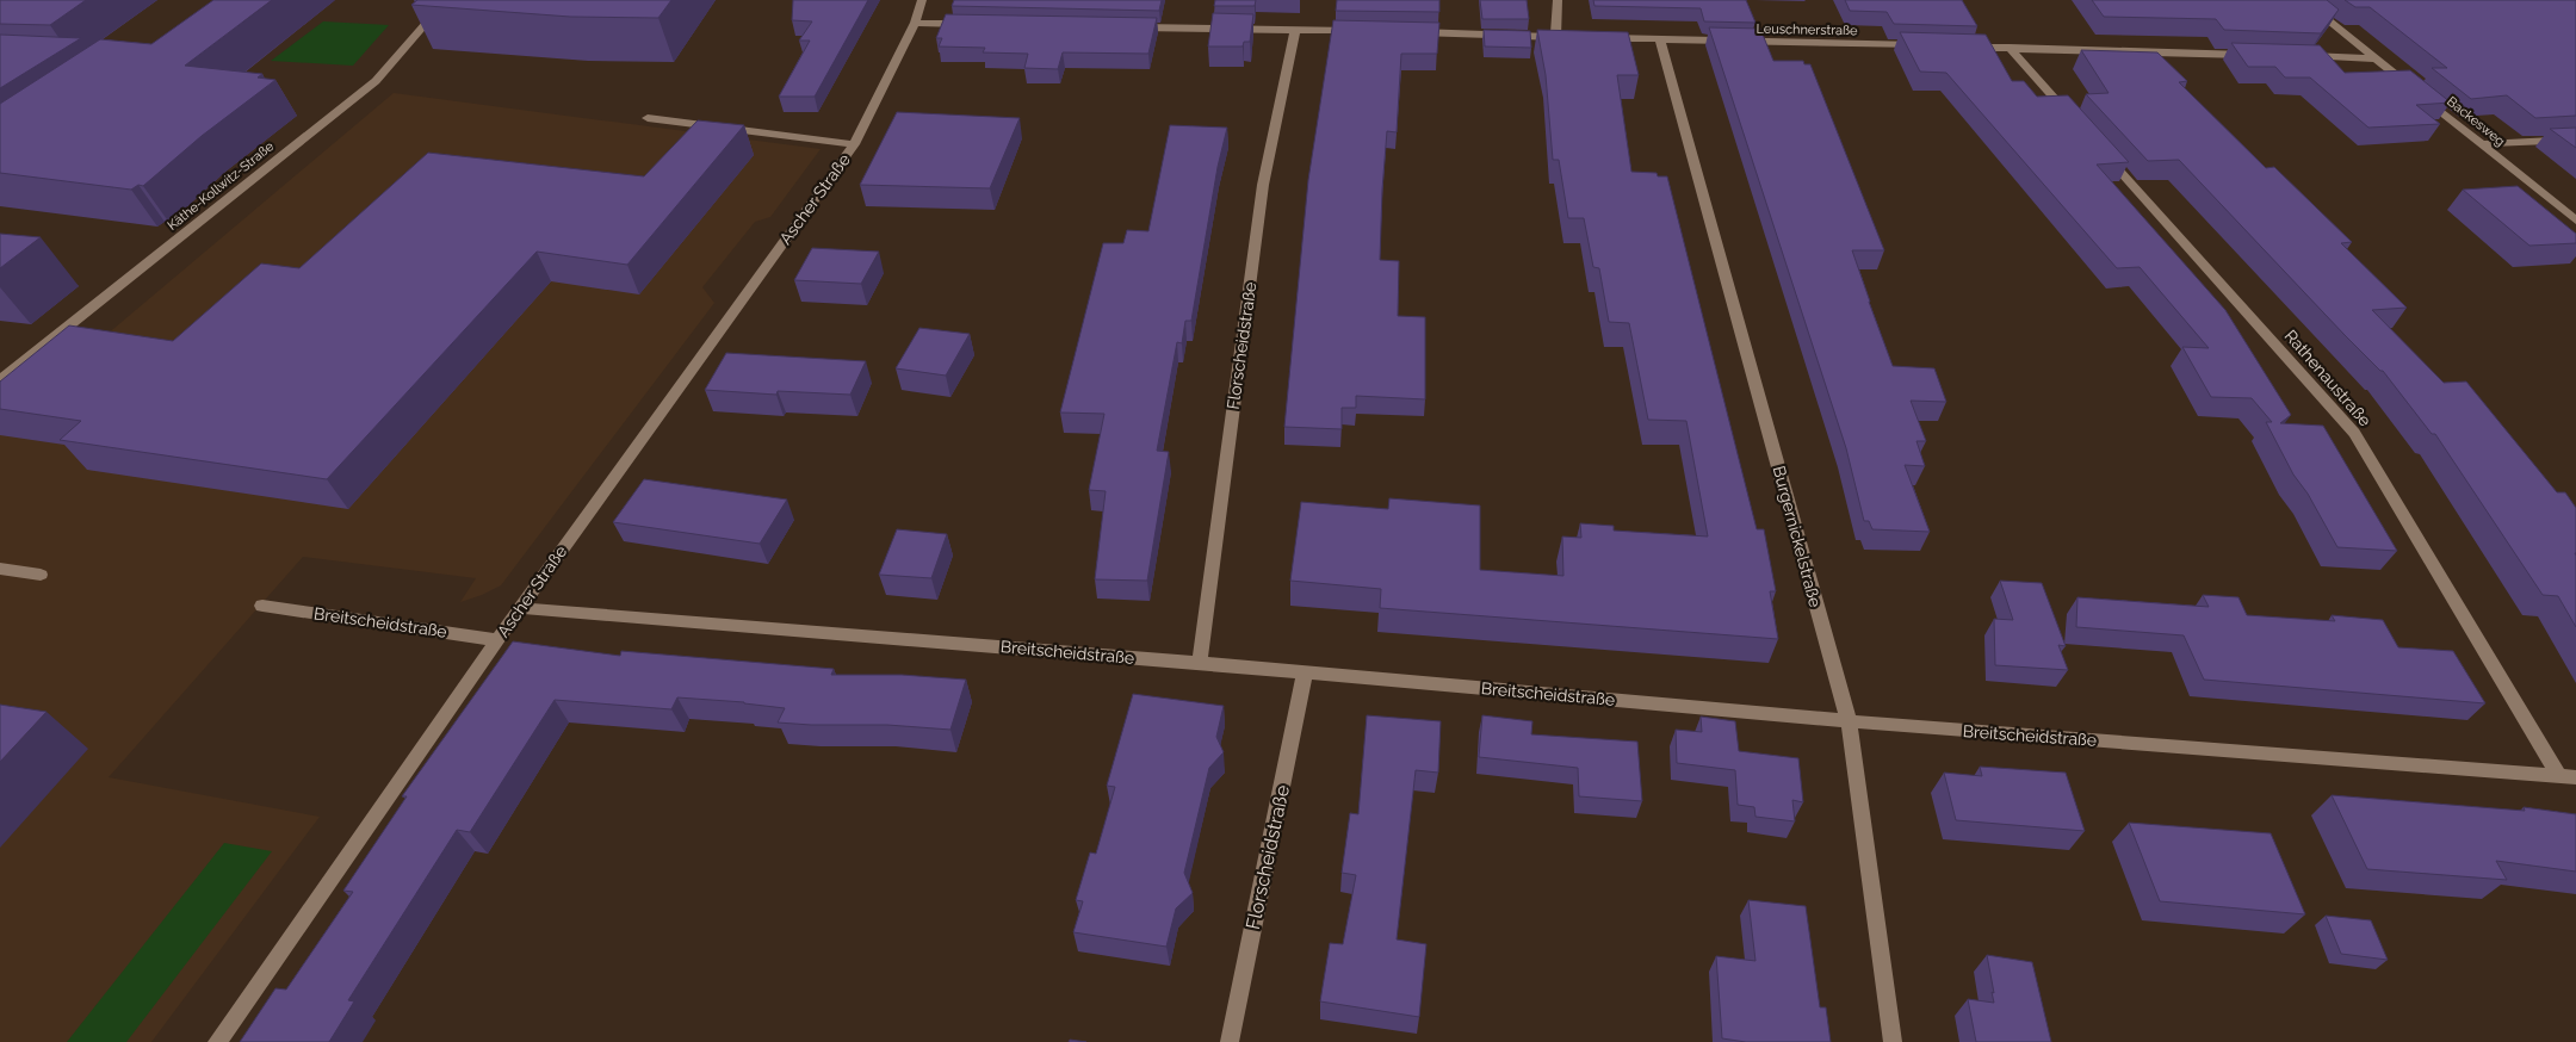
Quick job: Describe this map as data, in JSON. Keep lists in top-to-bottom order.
{
  "streets": {
    "street": [
      "Leuschnerstraße",
      "Backesweg",
      "Käthe-Kollwitz-Straße",
      "Ascher Straße",
      "Florscheidstraße",
      "Rathenaustraße",
      "Burgernickelstraße",
      "Breitscheidstraße"
    ]
  },
  "crossings": [
    ["Leuschnerstraße", "Burgernickelstraße"],
    ["Ascher Straße", "Breitscheidstraße"],
    ["Florscheidstraße", "Breitscheidstraße"],
    ["Rathenaustraße", "Breitscheidstraße"],
    ["Burgernickelstraße", "Breitscheidstraße"]
  ]
}
